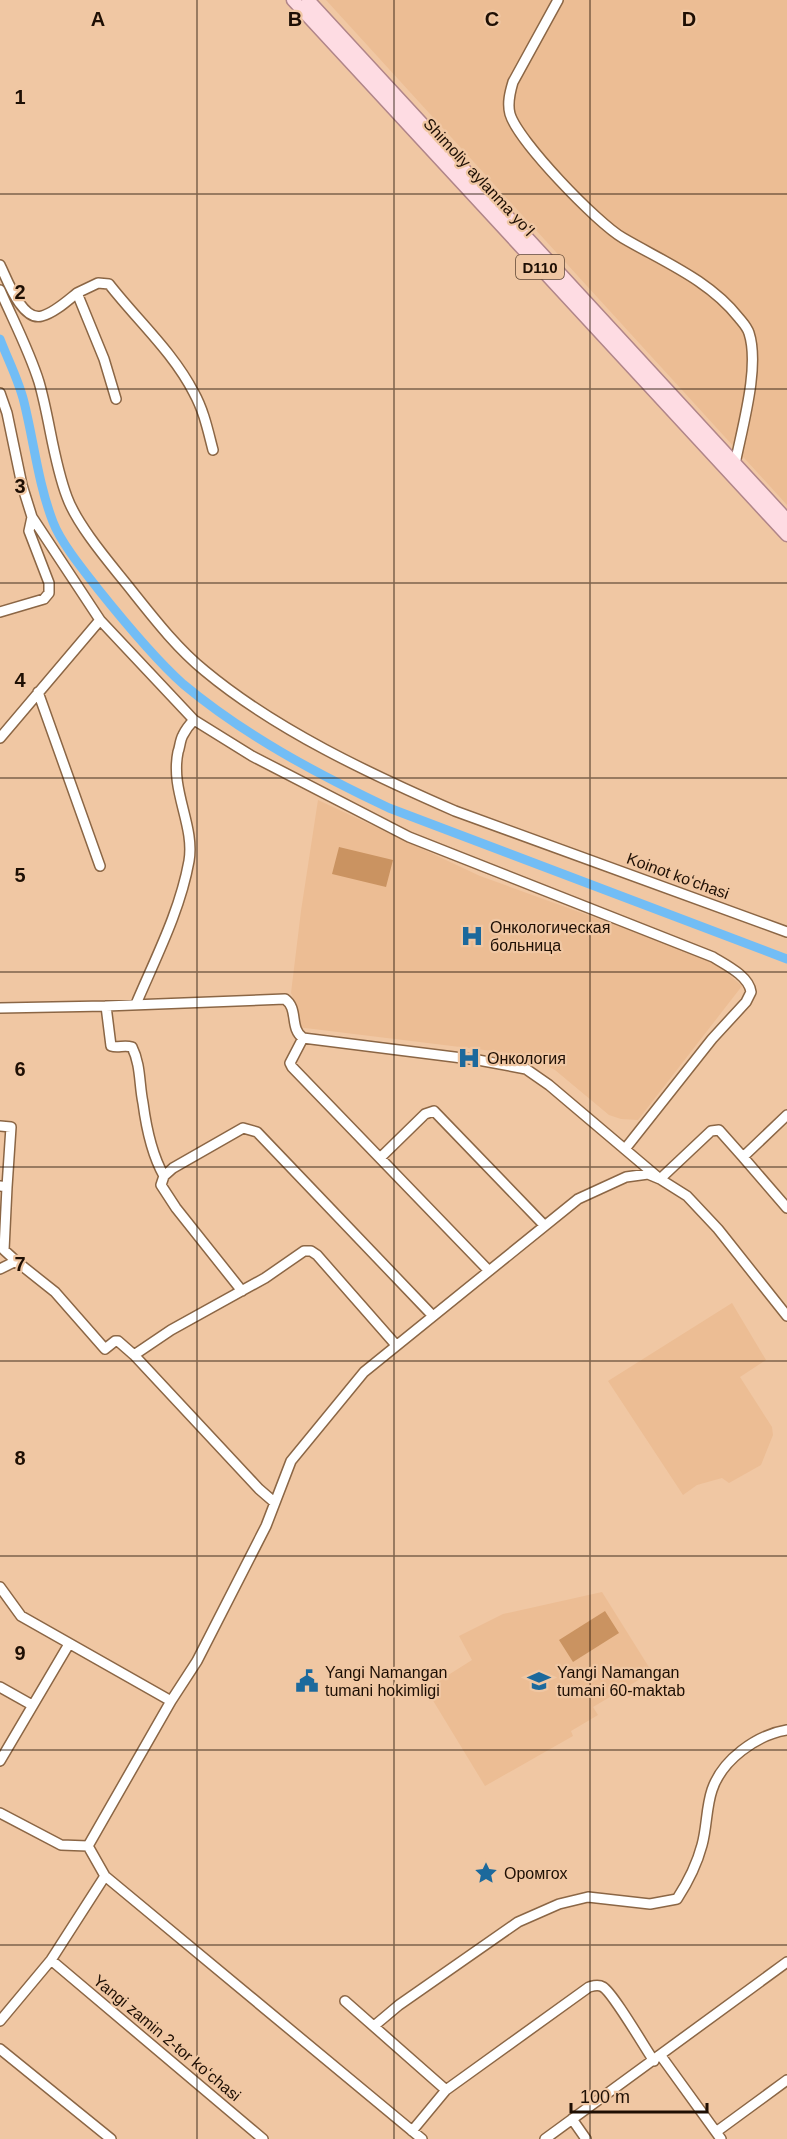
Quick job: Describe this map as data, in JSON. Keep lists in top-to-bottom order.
{
  "streets": {
    "main road": ["Shimoliy aylanma yoʻl", "D110"],
    "street": ["Koinot koʻchasi", "Yangi zamin 2-tor koʻchasi"]
  },
  "places": {
    "hospital": ["Онкологическая больница", "Онкология"],
    "public building": ["Yangi Namangan tumani hokimligi"],
    "school or university": ["Yangi Namangan tumani 60-maktab"],
    "place": ["Оромгох"]
  },
  "scale_bar": "100 m",
  "grid": {
    "columns": [
      "A",
      "B",
      "C",
      "D"
    ],
    "rows": [
      "1",
      "2",
      "3",
      "4",
      "5",
      "6",
      "7",
      "8",
      "9"
    ]
  }
}
